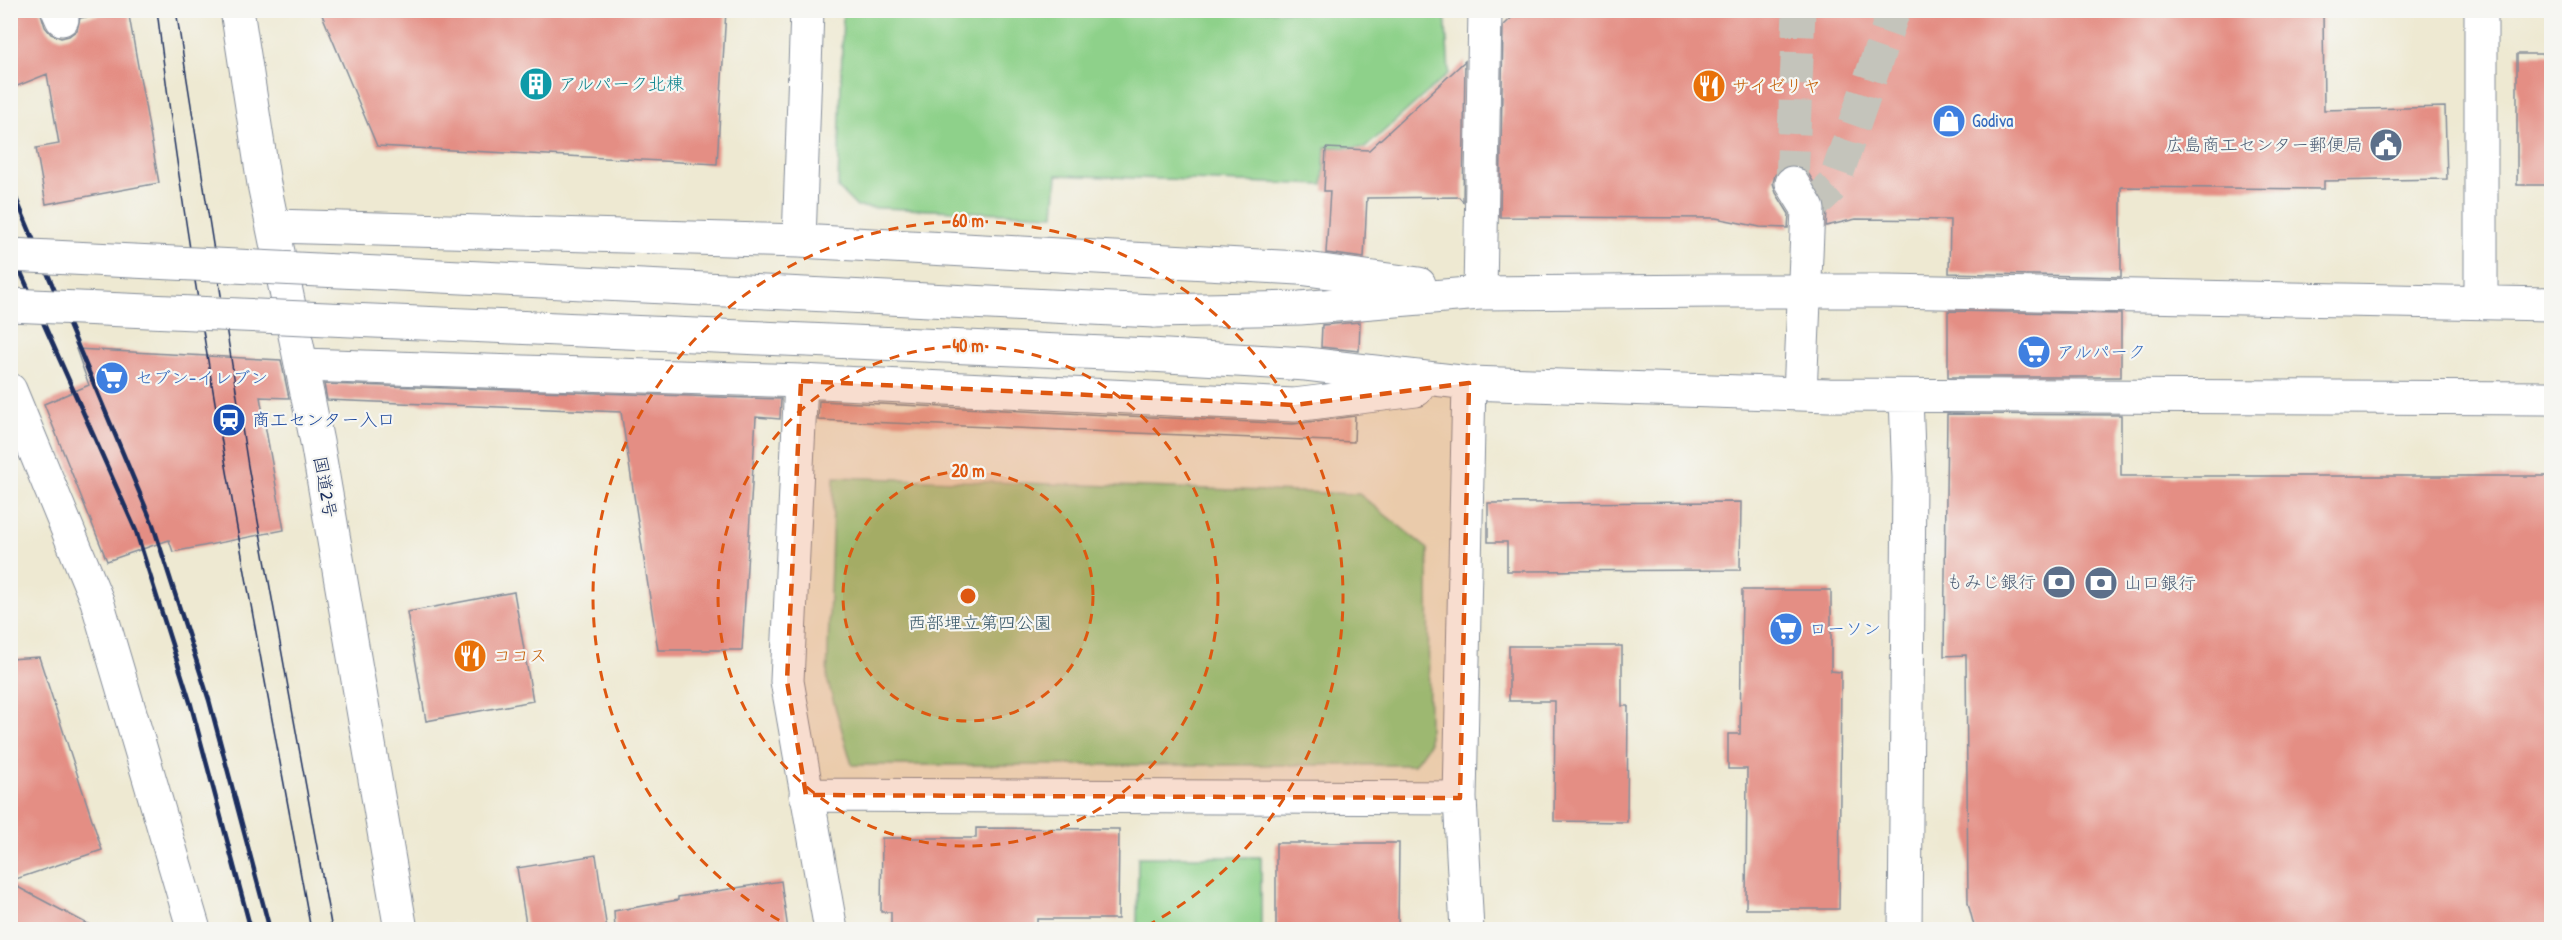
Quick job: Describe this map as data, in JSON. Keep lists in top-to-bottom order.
{
  "streets": {
    "main road": ["国道2号"]
  },
  "parks": ["西部埋立第四公園"],
  "places": {
    "building": ["アルパーク北棟"],
    "restaurant": ["サイゼリヤ", "ココス"],
    "shop": ["Godiva"],
    "public building": ["広島商工センター郵便局"],
    "supermarket": ["アルパーク", "セブン-イレブン", "ローソン"],
    "station": ["商工センター入口"],
    "bank": ["もみじ銀行", "山口銀行"]
  },
  "rings": ["60 m", "40 m", "20 m"]
}
